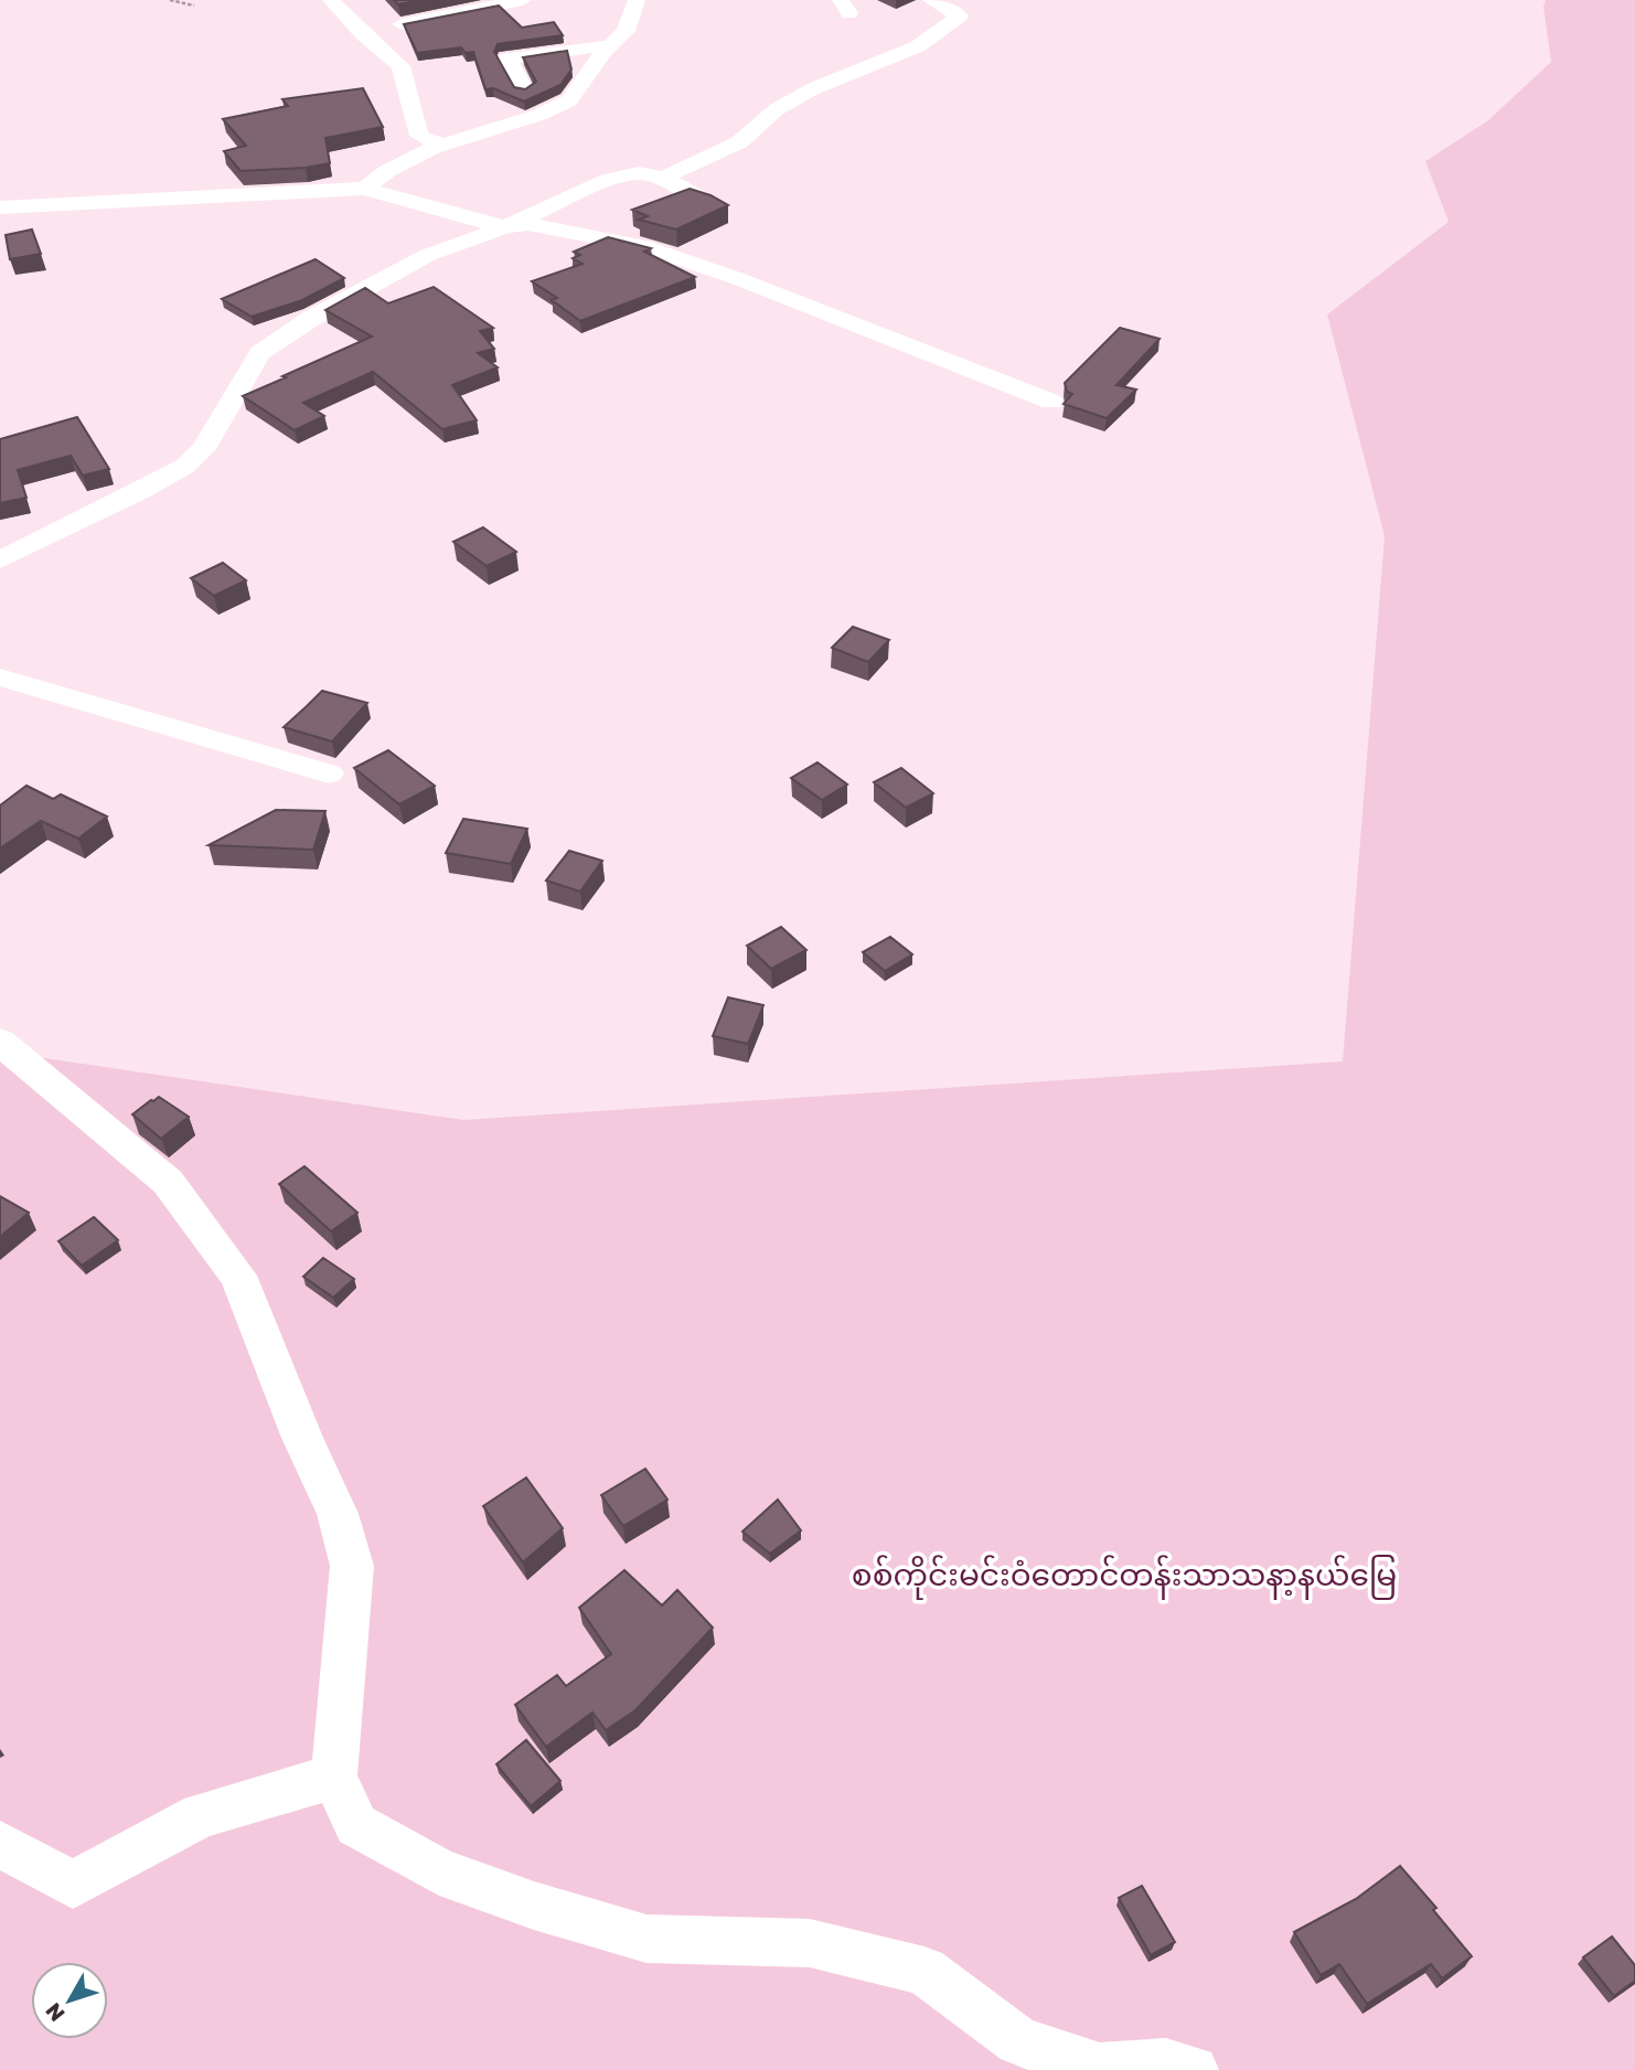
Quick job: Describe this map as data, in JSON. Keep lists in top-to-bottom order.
{
  "parks": ["စစ်ကိုင်းမင်းဝံတောင်တန်းသာသနာ့နယ်မြေ"],
  "north": "bottom left"
}
